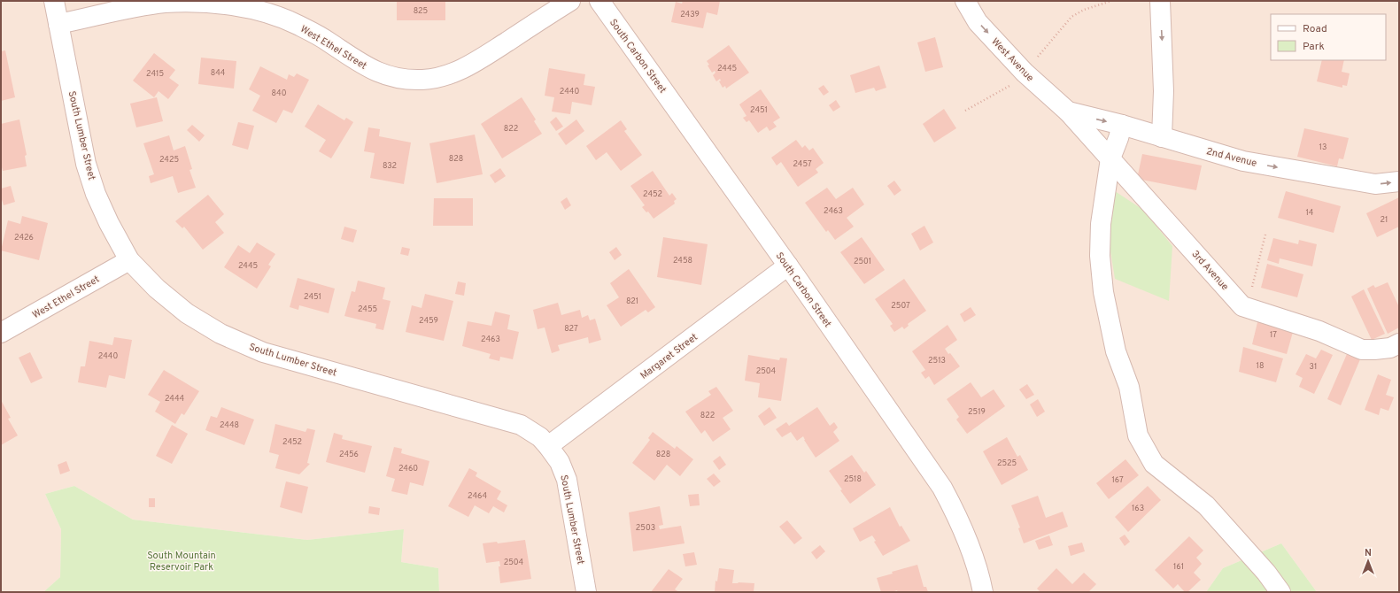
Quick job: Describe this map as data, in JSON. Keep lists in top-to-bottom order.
{
  "streets": {
    "street": [
      "West Ethel Street",
      "South Carbon Street",
      "West Avenue",
      "South Lumber Street",
      "2nd Avenue",
      "3rd Avenue",
      "Margaret Street"
    ]
  },
  "crossings": [
    ["West Ethel Street", "South Lumber Street"],
    ["South Carbon Street", "Margaret Street"],
    ["West Avenue", "2nd Avenue"],
    ["West Avenue", "3rd Avenue"],
    ["South Lumber Street", "Margaret Street"],
    ["2nd Avenue", "3rd Avenue"]
  ],
  "one_way": ["West Avenue"],
  "parks": ["South Mountain Reservoir Park"],
  "house_numbers": [
    "825",
    "2439",
    "2445",
    "844",
    "2415",
    "2440",
    "840",
    "2451",
    "822",
    "13",
    "828",
    "2425",
    "2457",
    "832",
    "2452",
    "2463",
    "14",
    "21",
    "2426",
    "2458",
    "2501",
    "2445",
    "2451",
    "821",
    "2507",
    "2455",
    "2459",
    "827",
    "17",
    "2463",
    "2440",
    "2513",
    "18",
    "31",
    "2504",
    "2444",
    "2519",
    "822",
    "2448",
    "2452",
    "2456",
    "828",
    "2525",
    "2460",
    "2518",
    "167",
    "2464",
    "163",
    "2503",
    "2504",
    "161"
  ],
  "legend": ["Road", "Park"],
  "north": "top"
}
